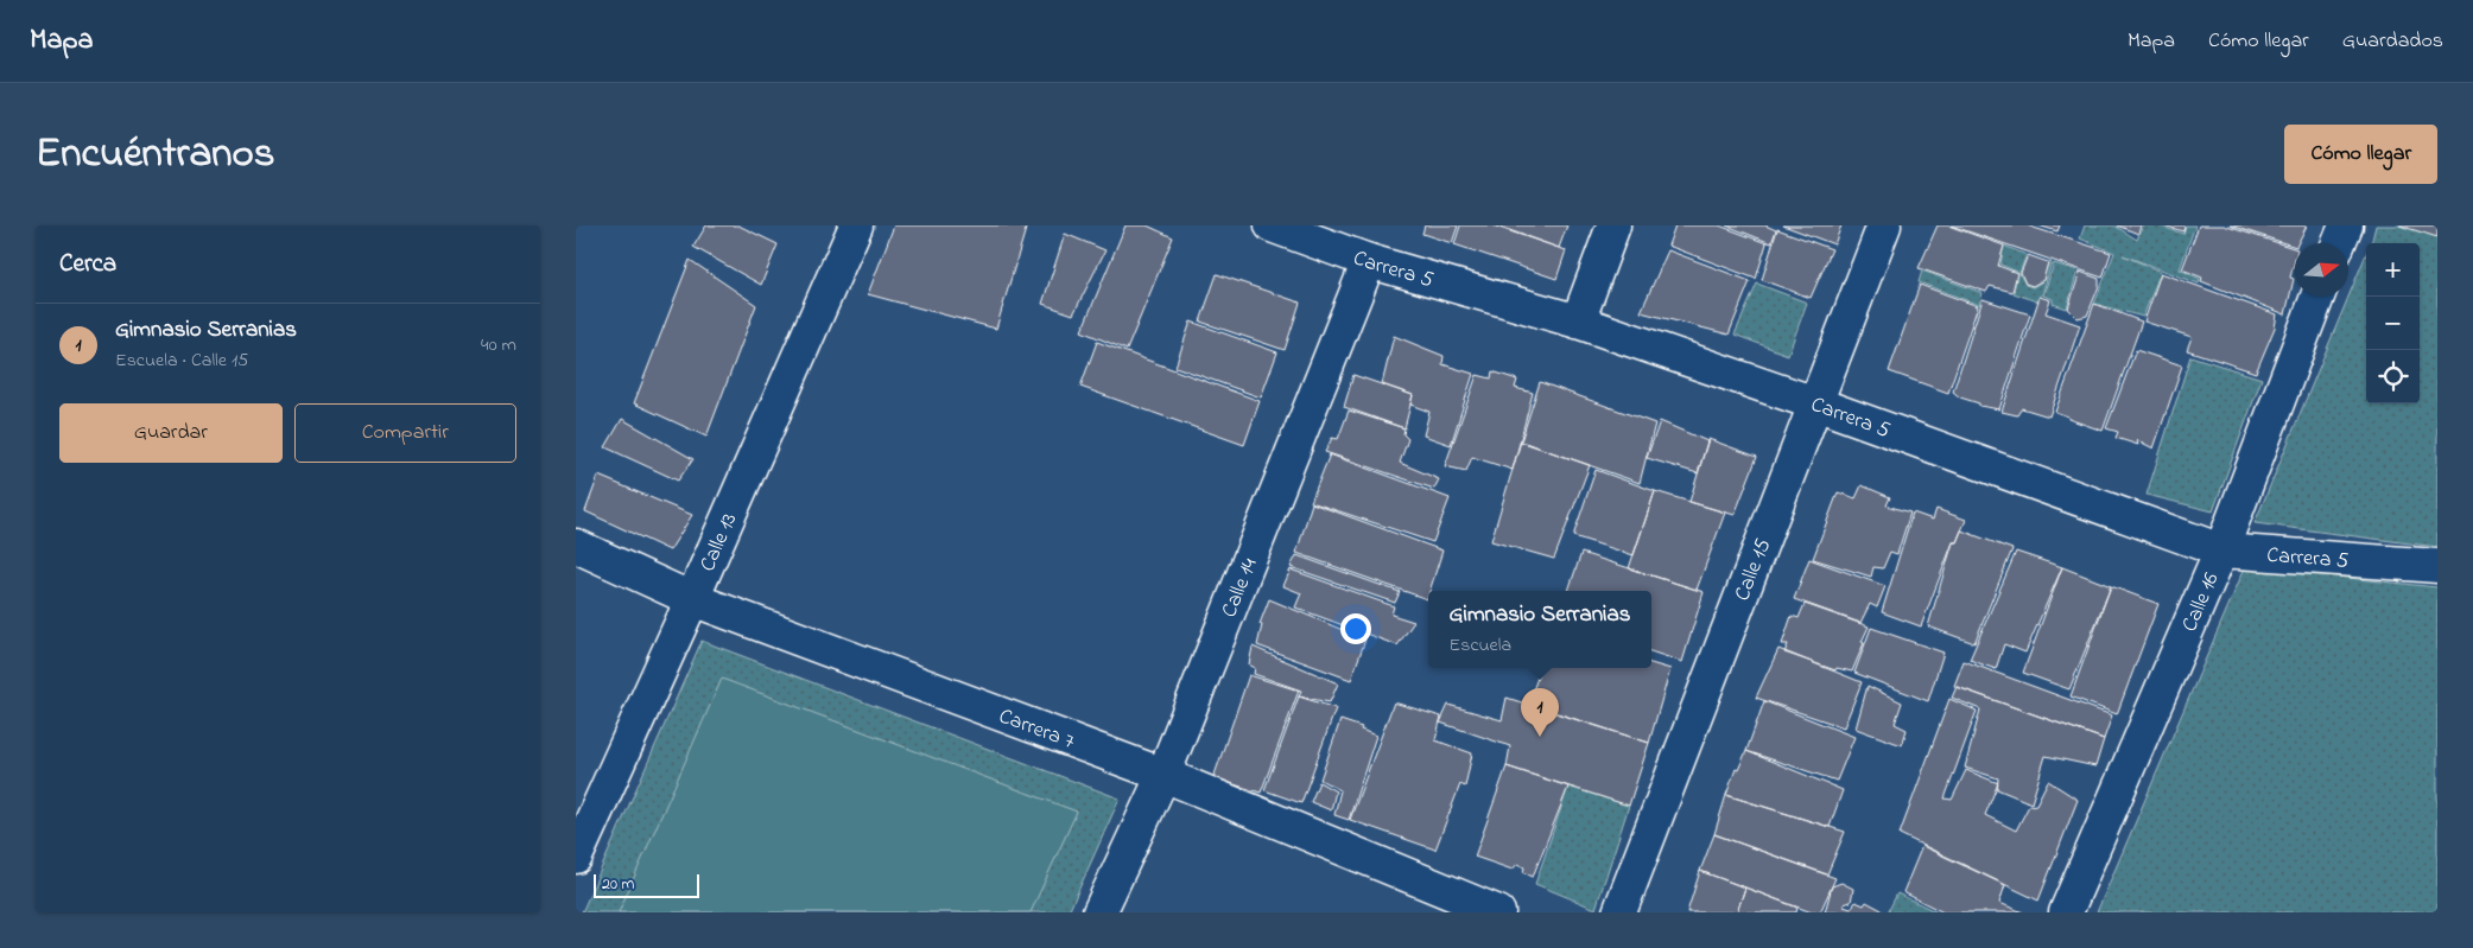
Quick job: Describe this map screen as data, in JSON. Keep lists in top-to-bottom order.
{
  "streets": {
    "street": [
      "Carrera 5",
      "Calle 13",
      "Calle 15",
      "Calle 14",
      "Calle 16",
      "Carrera 7"
    ]
  },
  "crossings": [
    ["Carrera 5", "Calle 15"],
    ["Carrera 5", "Calle 14"],
    ["Carrera 5", "Calle 16"],
    ["Calle 13", "Carrera 7"],
    ["Calle 14", "Carrera 7"]
  ],
  "scale_bar": "20 m",
  "north": "right",
  "page": {
    "header": "Mapa",
    "nav": ["Mapa", "Cómo llegar", "Guardados"],
    "title": "Encuéntranos",
    "buttons": [
      "Cómo llegar",
      ["Guardar", "Compartir"]
    ],
    "heading": "Cerca",
    "map_buttons": ["+", "−"],
    "list": [
      {
        "mark": "1",
        "name": "Gimnasio Serranias",
        "note": "Escuela · Calle 15",
        "value": "40 m"
      }
    ],
    "popup": ["Gimnasio Serranias", "Escuela"],
    "pins": "1",
    "scale": "20 m"
  }
}
